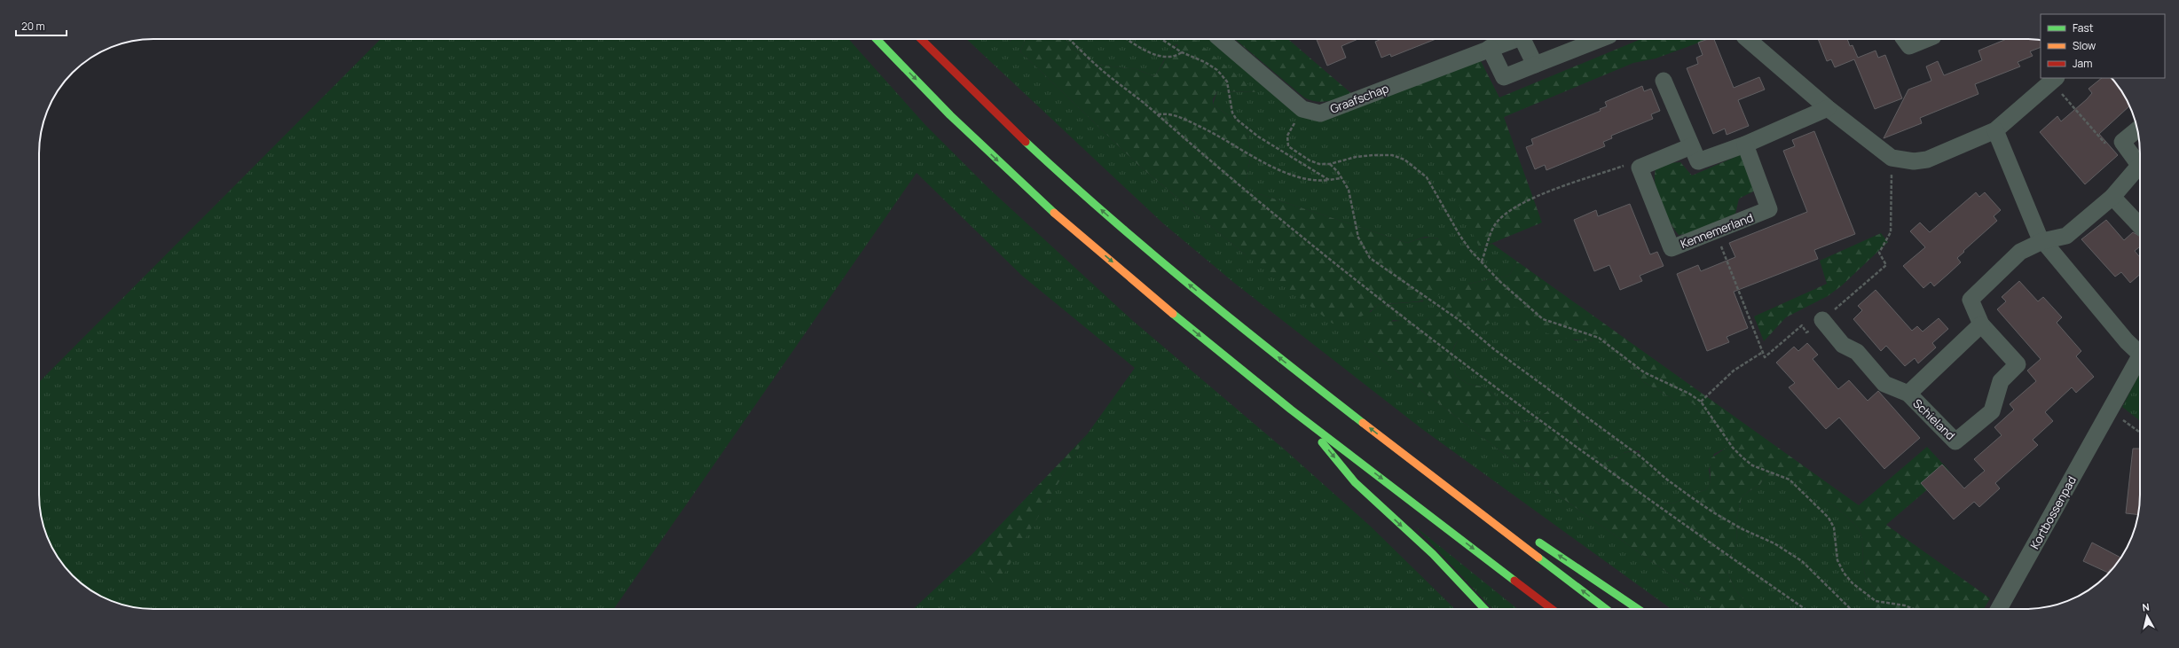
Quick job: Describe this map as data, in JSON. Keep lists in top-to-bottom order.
{
  "streets": {
    "street": [
      "Graafschap",
      "Kennemerland",
      "Schieland",
      "Kortbossenpad"
    ]
  },
  "legend": ["Fast", "Slow", "Jam"],
  "scale_bar": "20 m",
  "north": "top"
}
